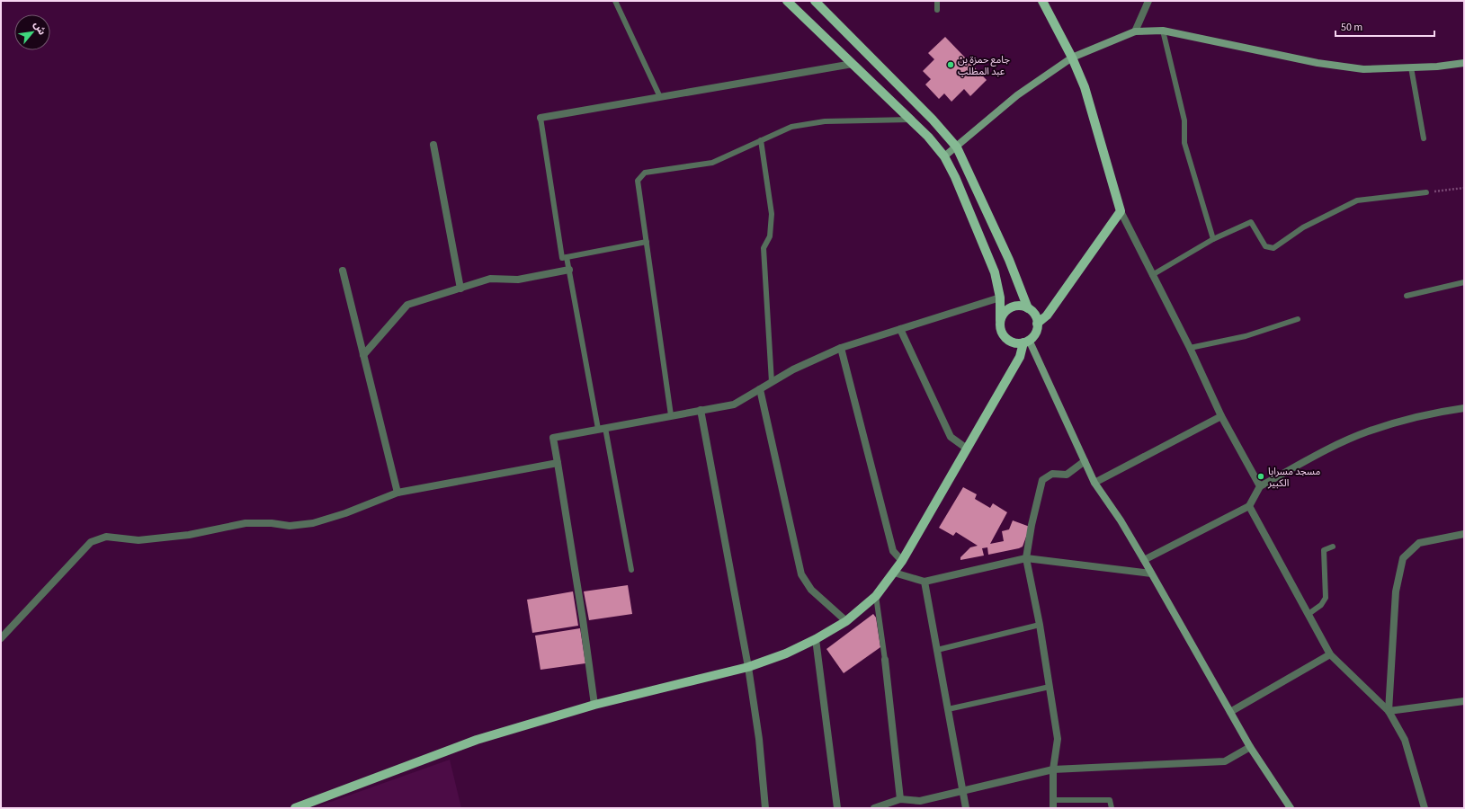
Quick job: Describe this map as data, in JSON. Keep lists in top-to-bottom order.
{
  "places": ["جامع حمزة بن عبد المطلب", "مسجد مسرابا الكبير"],
  "scale_bar": "50 m",
  "north": "top right"
}
